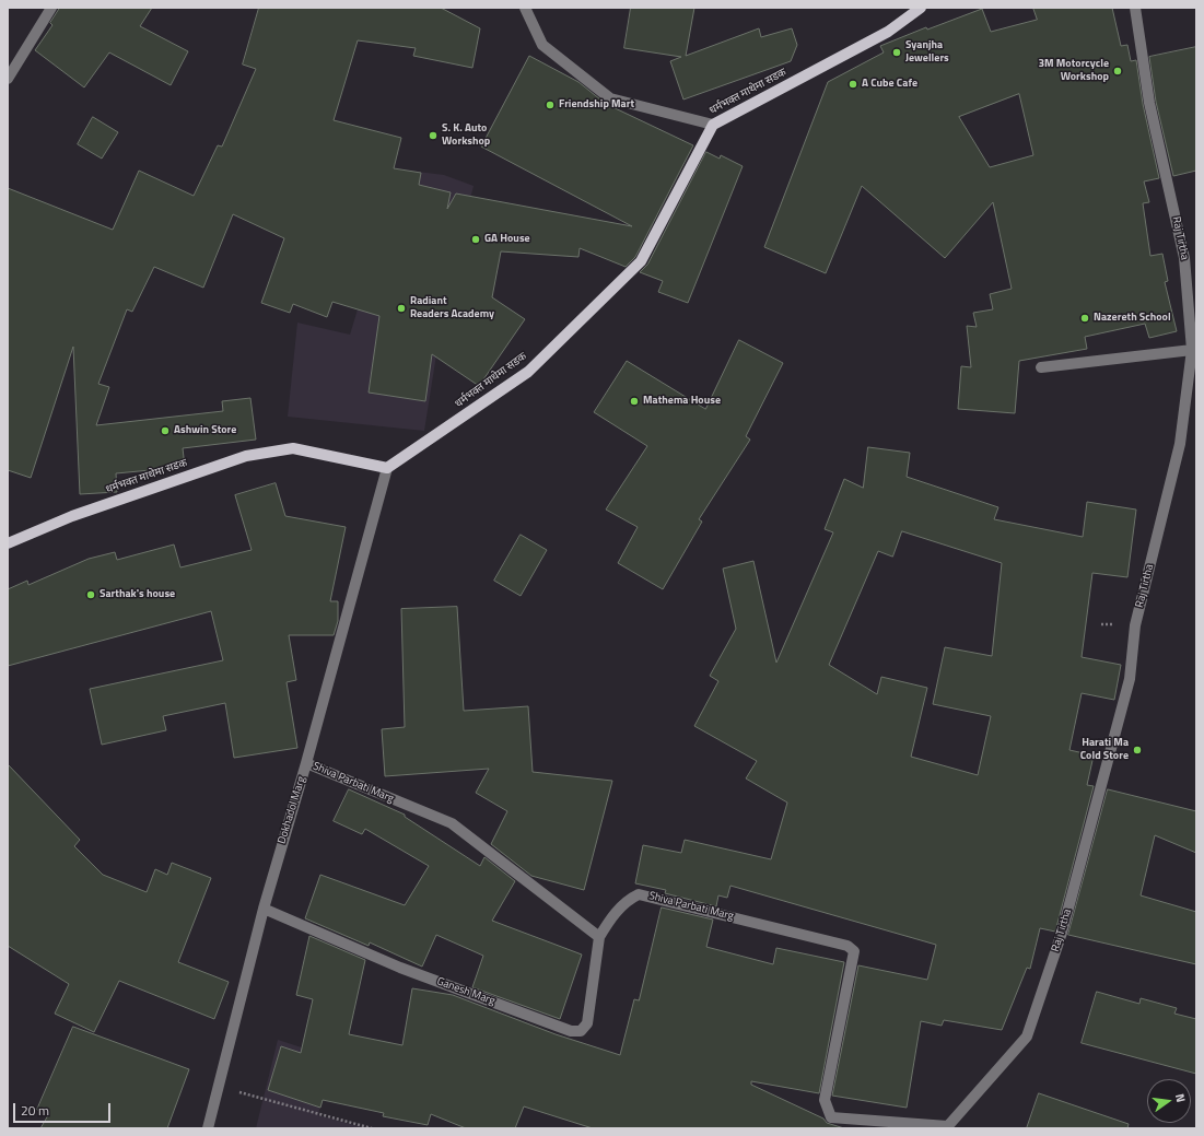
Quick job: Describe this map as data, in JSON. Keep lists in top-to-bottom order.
{
  "streets": {
    "main road": ["धर्मभक्त माथेमा सडक"],
    "street": [
      "Raj Tirtha",
      "Shiva Parbati Marg",
      "Dokhadol Marg",
      "Ganesh Marg"
    ]
  },
  "crossings": [
    ["धर्मभक्त माथेमा सडक", "Dokhadol Marg"],
    ["Raj Tirtha", "Shiva Parbati Marg"],
    ["Shiva Parbati Marg", "Dokhadol Marg"],
    ["Shiva Parbati Marg", "Ganesh Marg"],
    ["Dokhadol Marg", "Ganesh Marg"]
  ],
  "places": [
    "Syanjha Jewellers",
    "3M Motorcycle Workshop",
    "A Cube Cafe",
    "Friendship Mart",
    "S. K. Auto Workshop",
    "GA House",
    "Radiant Readers Academy",
    "Nazereth School",
    "Mathema House",
    "Ashwin Store",
    "Sarthak's house",
    "Harati Ma Cold Store"
  ],
  "scale_bar": "20 m",
  "north": "right"
}
